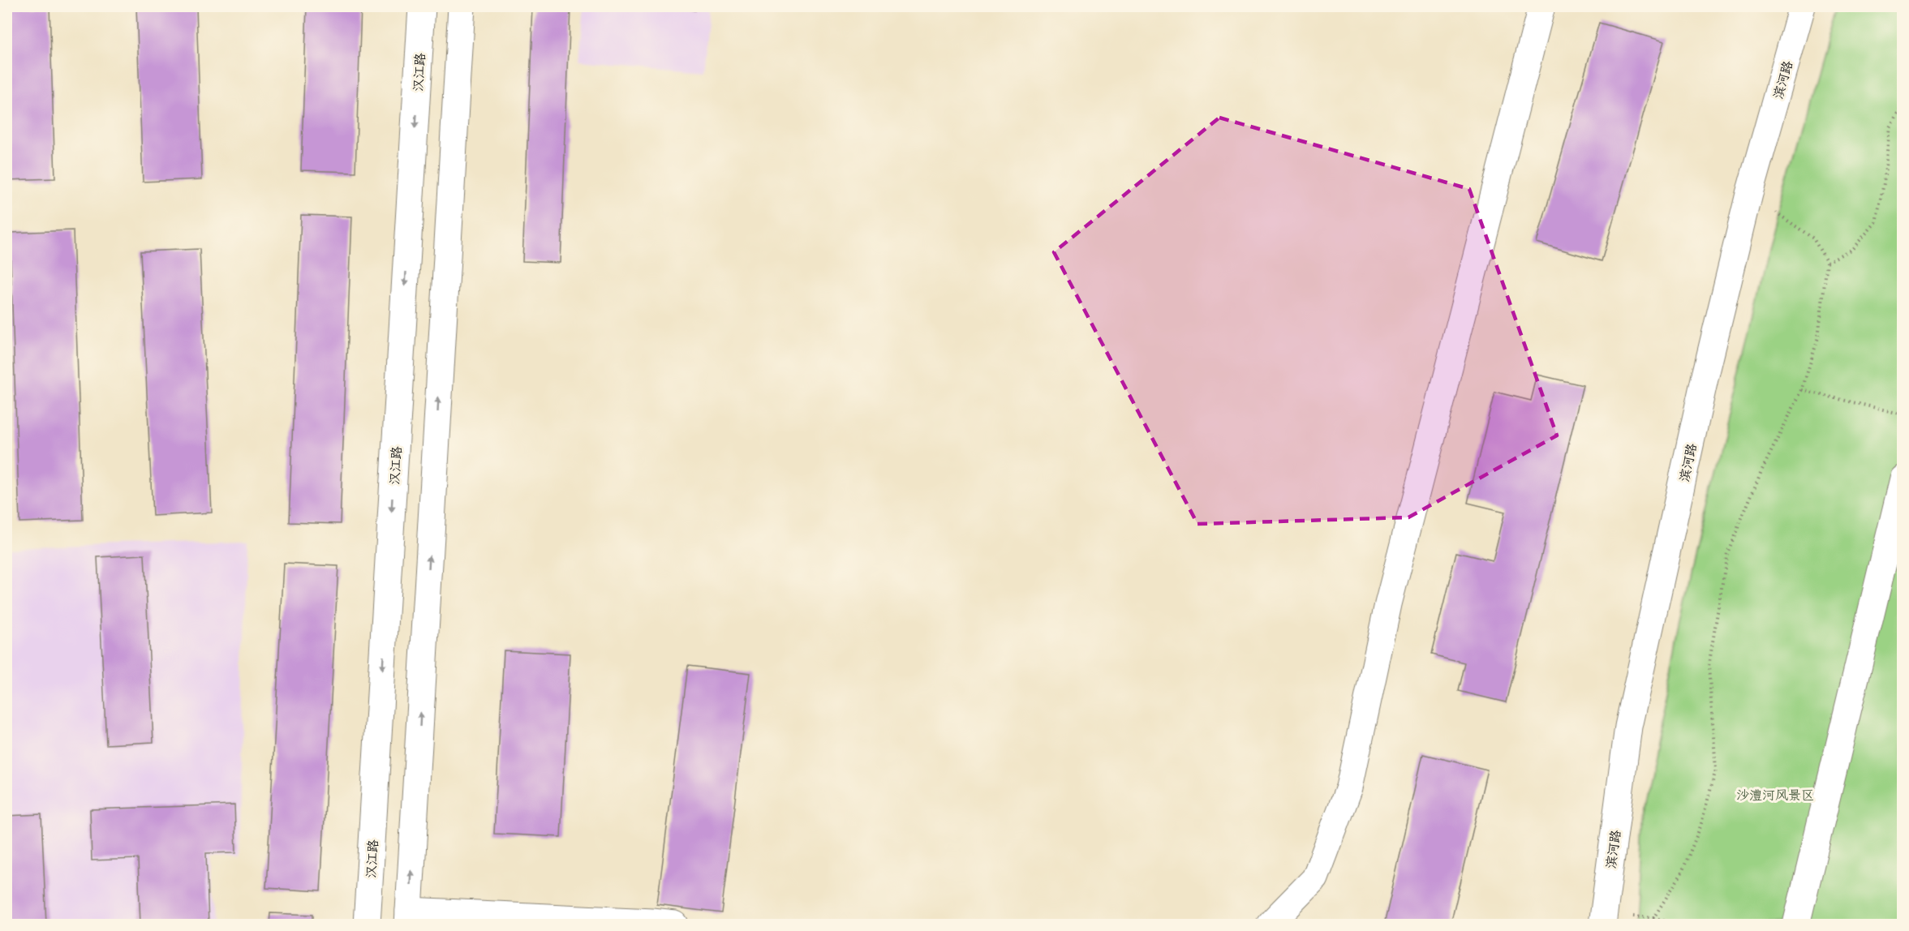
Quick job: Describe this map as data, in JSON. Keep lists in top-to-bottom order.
{
  "streets": {
    "street": ["汉江路", "滨河路"]
  },
  "parks": ["沙澧河风景区"]
}
